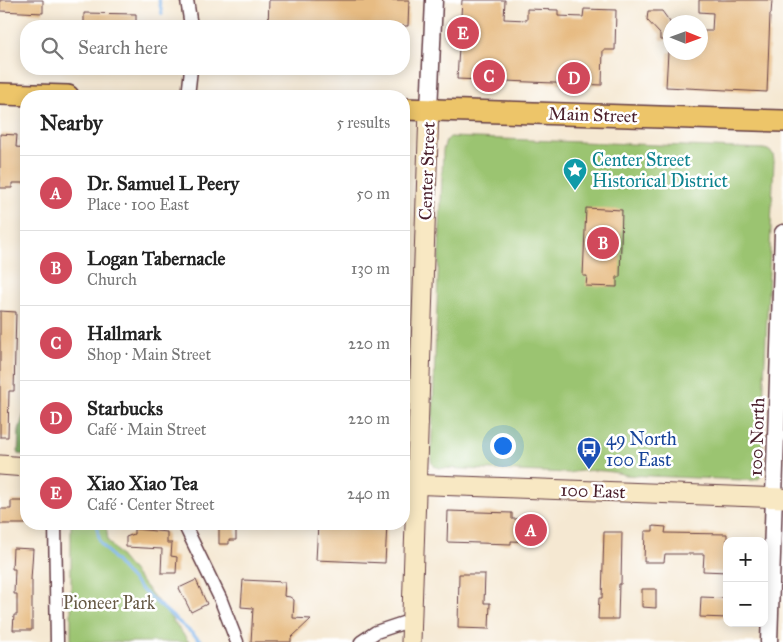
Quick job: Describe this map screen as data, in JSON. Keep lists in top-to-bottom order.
{
  "streets": {
    "highway": ["Main Street"],
    "main road": ["Center Street", "100 East"],
    "street": ["100 North"]
  },
  "crossings": [
    ["Main Street", "Center Street"],
    ["Center Street", "100 East"],
    ["100 North", "100 East"]
  ],
  "parks": ["Pioneer Park"],
  "places": {
    "place": ["Center Street Historical District"],
    "bus stop": ["49 North 100 East"]
  },
  "north": "right",
  "page": {
    "pins": [
      "E",
      "C",
      "D",
      "B",
      "A"
    ],
    "search": "Search here",
    "heading": ["Nearby", "5 results"],
    "list": [
      {
        "mark": "A",
        "name": "Dr. Samuel L Peery",
        "note": "Place · 100 East",
        "value": "50 m"
      },
      {
        "mark": "B",
        "name": "Logan Tabernacle",
        "note": "Church",
        "value": "130 m"
      },
      {
        "mark": "C",
        "name": "Hallmark",
        "note": "Shop · Main Street",
        "value": "220 m"
      },
      {
        "mark": "D",
        "name": "Starbucks",
        "note": "Café · Main Street",
        "value": "220 m"
      },
      {
        "mark": "E",
        "name": "Xiao Xiao Tea",
        "note": "Café · Center Street",
        "value": "240 m"
      }
    ],
    "map_buttons": ["+", "−"]
  }
}
